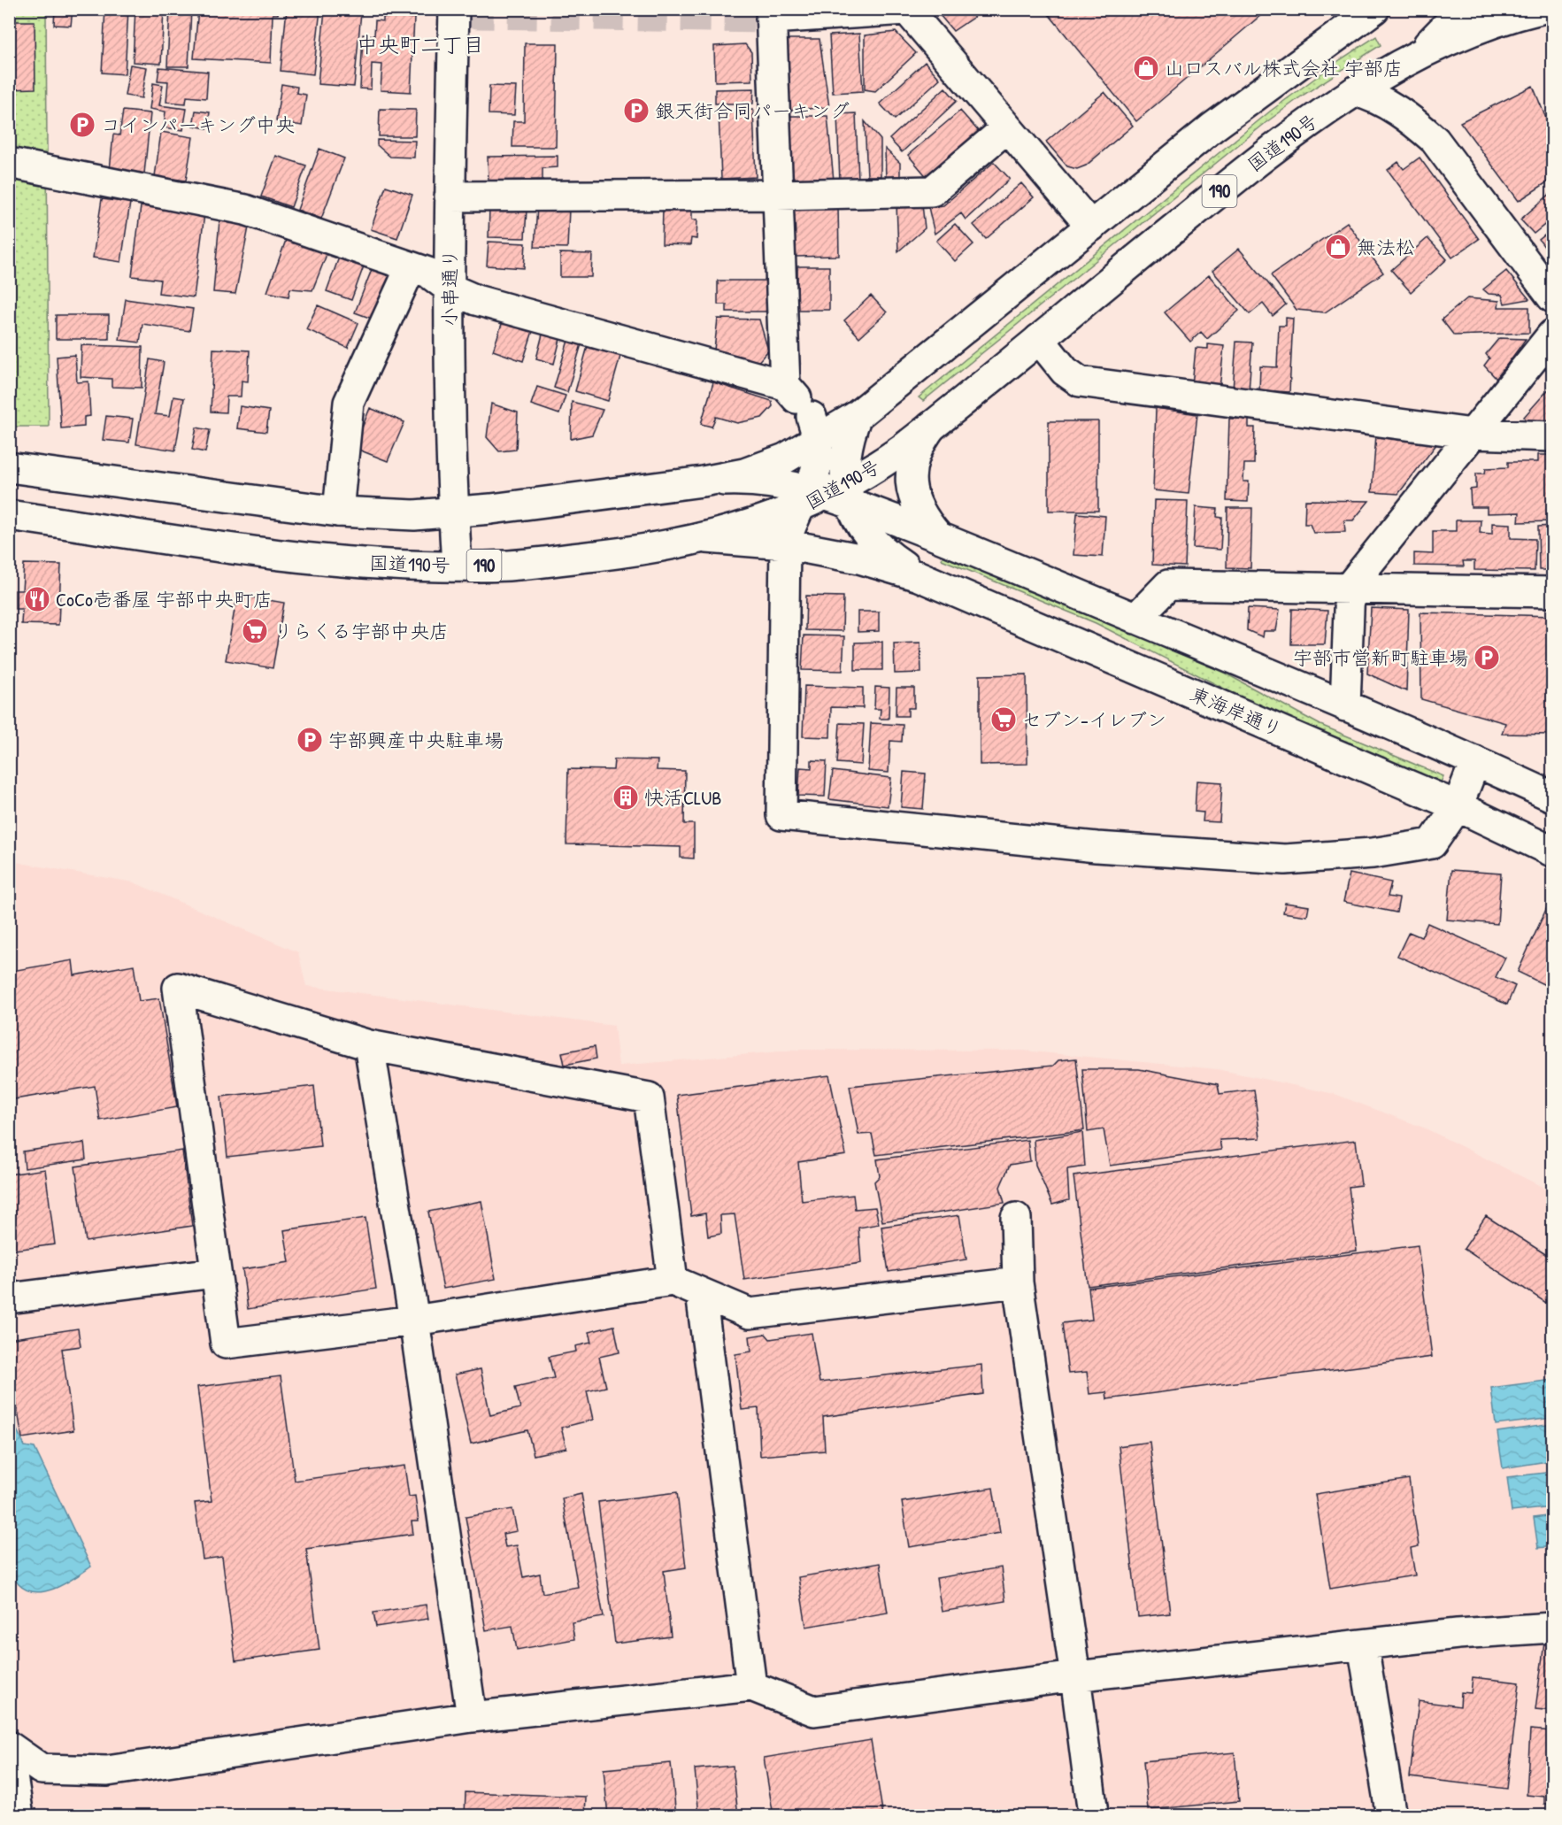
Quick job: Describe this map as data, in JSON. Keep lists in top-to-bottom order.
{
  "streets": {
    "main road": [
      "国道190号",
      "190",
      "小串通り",
      "東海岸通り"
    ]
  },
  "crossings": [
    ["国道190号", "小串通り"]
  ],
  "districts": ["中央町二丁目"],
  "places": {
    "shop": ["山口スバル株式会社 宇部店", "無法松"],
    "parking": [
      "銀天街合同パーキング",
      "コインパーキング中央",
      "宇部市営新町駐車場",
      "宇部興産中央駐車場"
    ],
    "restaurant": ["CoCo壱番屋 宇部中央町店"],
    "supermarket": ["りらくる宇部中央店", "セブン-イレブン"],
    "building": ["快活CLUB"]
  }
}
